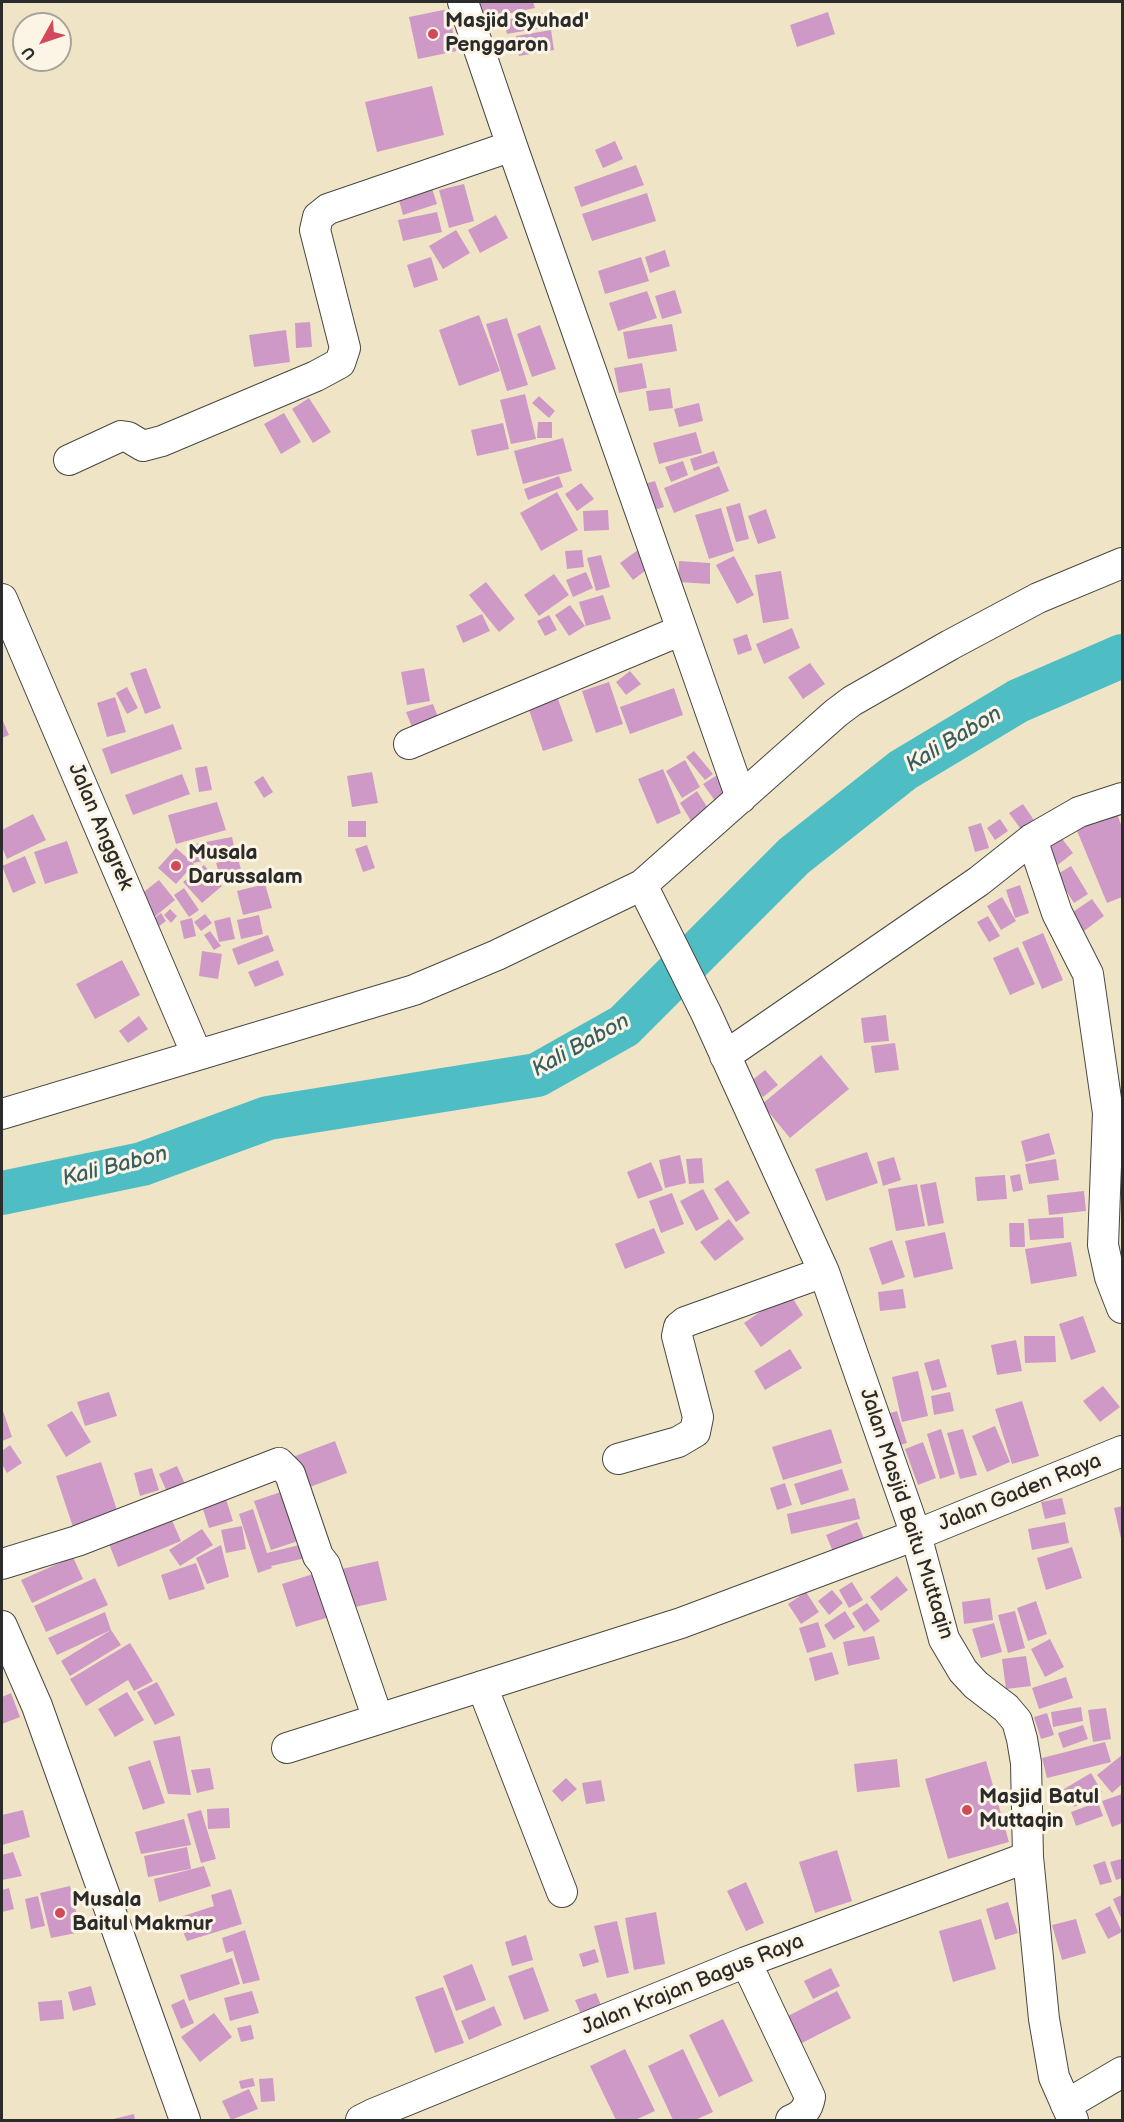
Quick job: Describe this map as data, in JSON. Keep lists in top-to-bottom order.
{
  "streets": {
    "street": [
      "Jalan Anggrek",
      "Jalan Gaden Raya",
      "Jalan Masjid Baitu Muttaqin",
      "Jalan Krajan Bagus Raya"
    ]
  },
  "crossings": [
    ["Jalan Gaden Raya", "Jalan Masjid Baitu Muttaqin"],
    ["Jalan Masjid Baitu Muttaqin", "Jalan Krajan Bagus Raya"]
  ],
  "water": ["Kali Babon"],
  "places": [
    "Masjid Syuhad' Penggaron",
    "Musala Darussalam",
    "Masjid Batul Muttaqin",
    "Musala Baitul Makmur"
  ],
  "north": "bottom left"
}
